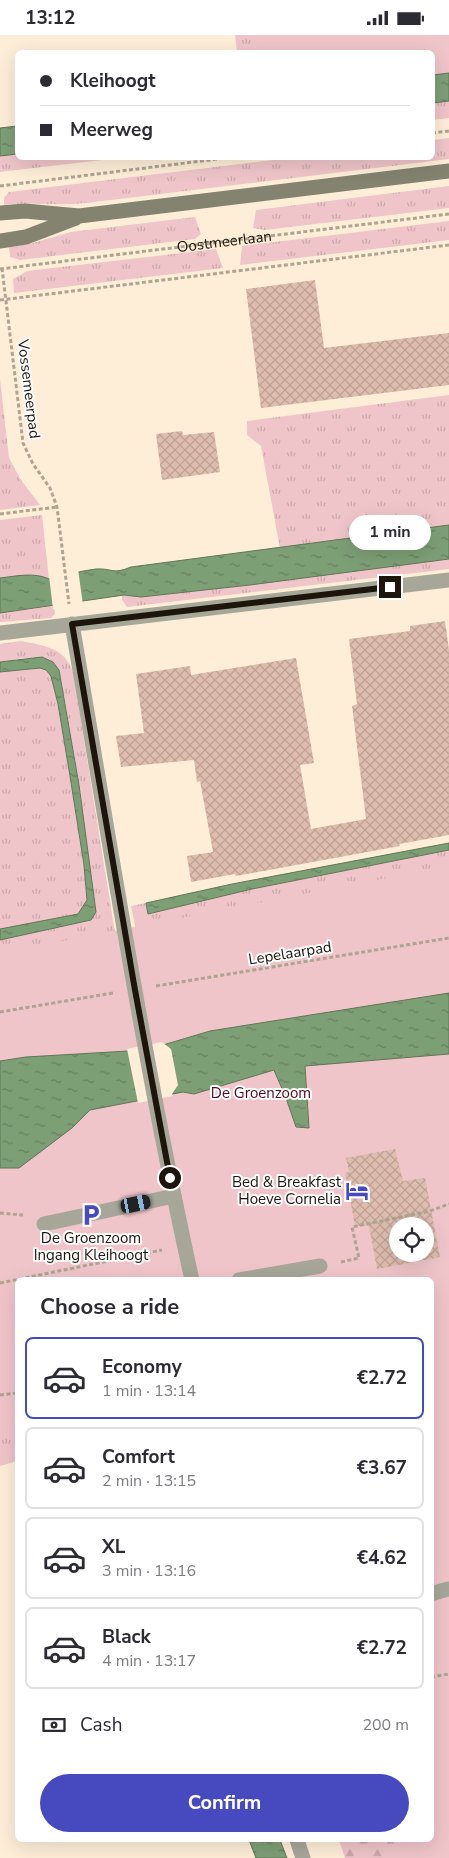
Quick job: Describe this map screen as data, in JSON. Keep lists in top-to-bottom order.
{
  "streets": {
    "path": ["Oostmeerlaan", "Vossemeerpad", "Lepelaarpad"]
  },
  "crossings": [
    ["Oostmeerlaan", "Vossemeerpad"]
  ],
  "parks": ["De Groenzoom"],
  "places": {
    "hotel": ["Bed & Breakfast Hoeve Cornelia"],
    "parking": ["De Groenzoom Ingang Kleihoogt"]
  },
  "page": {
    "status": "13:12",
    "banner": ["Kleihoogt", "Meerweg"],
    "bubble": "1 min",
    "heading": "Choose a ride",
    "list": [
      {
        "name": "Economy",
        "note": "1 min · 13:14",
        "value": "€2.72"
      },
      {
        "name": "Comfort",
        "note": "2 min · 13:15",
        "value": "€3.67"
      },
      {
        "name": "XL",
        "note": "3 min · 13:16",
        "value": "€4.62"
      },
      {
        "name": "Black",
        "note": "4 min · 13:17",
        "value": "€2.72"
      }
    ],
    "pay": ["Cash", "200 m"],
    "buttons": "Confirm"
  }
}
